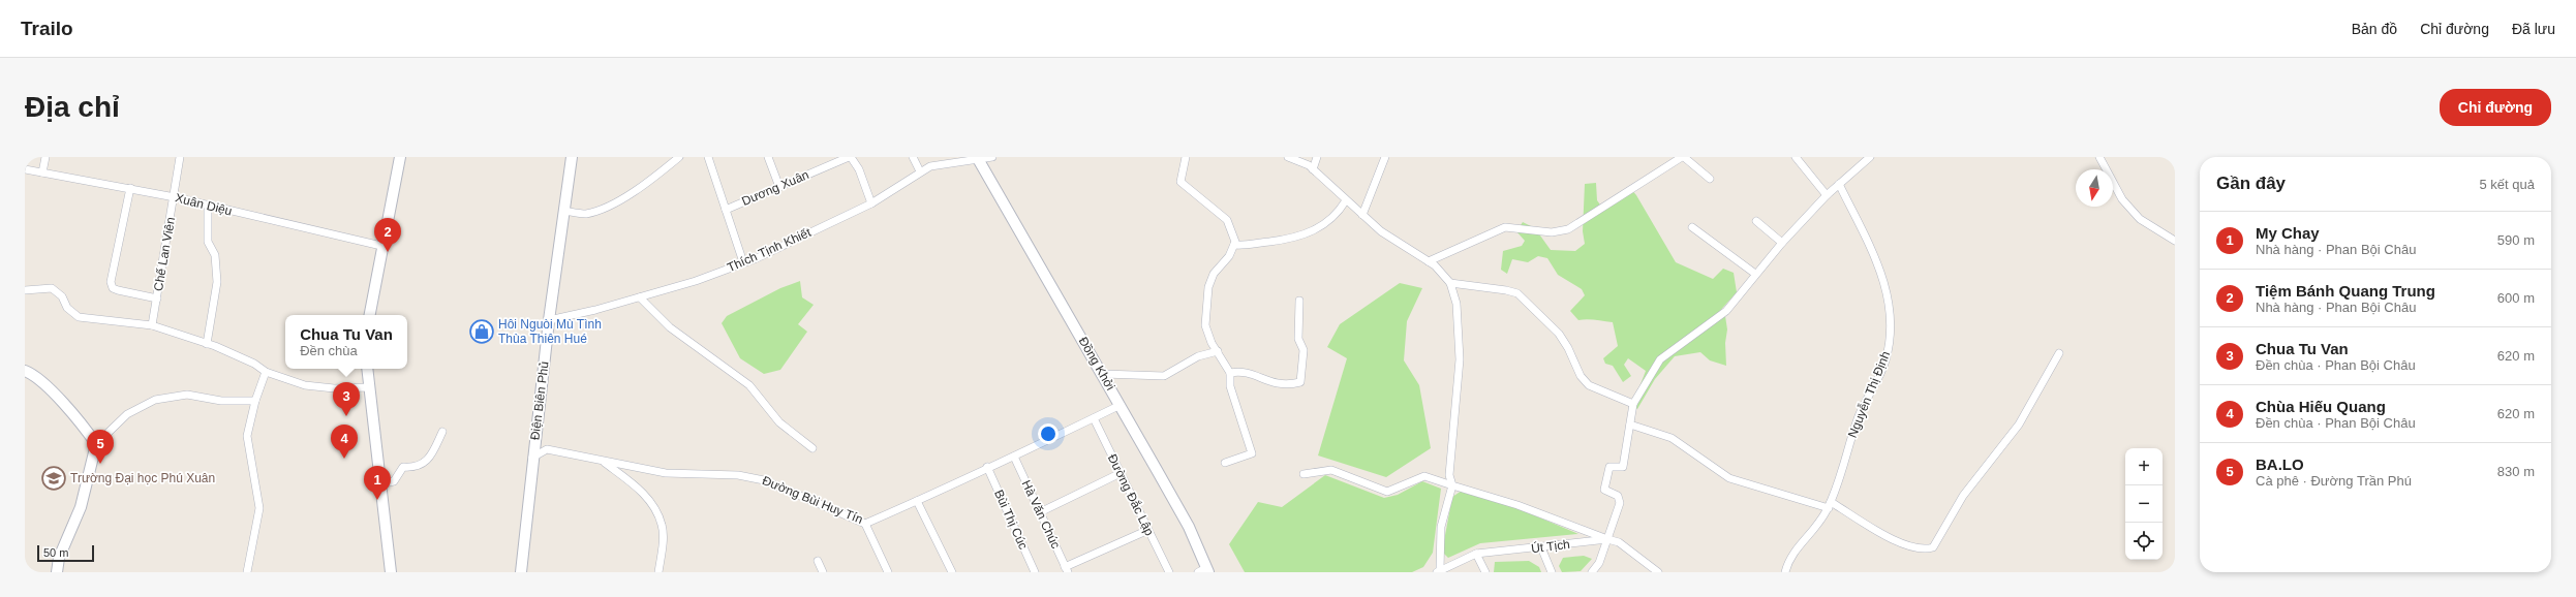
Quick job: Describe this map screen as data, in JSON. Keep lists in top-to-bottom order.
{
  "streets": {
    "street": [
      "Dương Xuân",
      "Xuân Diệu",
      "Thích Tịnh Khiết",
      "Chế Lan Viên",
      "Đồng Khởi",
      "Nguyễn Thị Định",
      "Điện Biên Phủ",
      "Đường Đắc Lập",
      "Đường Bùi Huy Tín",
      "Hà Văn Chúc",
      "Bùi Thị Cúc",
      "Út Tịch"
    ]
  },
  "crossings": [
    ["Xuân Diệu", "Chế Lan Viên"],
    ["Thích Tịnh Khiết", "Đồng Khởi"],
    ["Thích Tịnh Khiết", "Điện Biên Phủ"],
    ["Đồng Khởi", "Đường Bùi Huy Tín"],
    ["Điện Biên Phủ", "Đường Bùi Huy Tín"],
    ["Đường Đắc Lập", "Đường Bùi Huy Tín"],
    ["Đường Bùi Huy Tín", "Hà Văn Chúc"],
    ["Đường Bùi Huy Tín", "Bùi Thị Cúc"]
  ],
  "places": {
    "shop": ["Hôi Nguòi Mù Tình Thùa Thiên Hué"],
    "school or university": ["Trường Đại học Phú Xuân"]
  },
  "scale_bar": "50 m",
  "north": "bottom",
  "page": {
    "header": "Trailo",
    "nav": ["Bản đồ", "Chỉ đường", "Đã lưu"],
    "buttons": "Chỉ đường",
    "title": "Địa chỉ",
    "heading": ["Gần đây", "5 kết quả"],
    "list": [
      {
        "mark": "1",
        "name": "My Chay",
        "note": "Nhà hàng · Phan Bội Châu",
        "value": "590 m"
      },
      {
        "mark": "2",
        "name": "Tiệm Bánh Quang Trung",
        "note": "Nhà hàng · Phan Bội Châu",
        "value": "600 m"
      },
      {
        "mark": "3",
        "name": "Chua Tu Van",
        "note": "Đền chùa · Phan Bội Châu",
        "value": "620 m"
      },
      {
        "mark": "4",
        "name": "Chùa Hiếu Quang",
        "note": "Đền chùa · Phan Bội Châu",
        "value": "620 m"
      },
      {
        "mark": "5",
        "name": "BA.LO",
        "note": "Cà phê · Đường Trần Phú",
        "value": "830 m"
      }
    ],
    "pins": [
      "2",
      "3",
      "4",
      "5",
      "1"
    ],
    "popup": ["Chua Tu Van", "Đền chùa"],
    "map_buttons": ["+", "−"],
    "scale": "50 m"
  }
}
